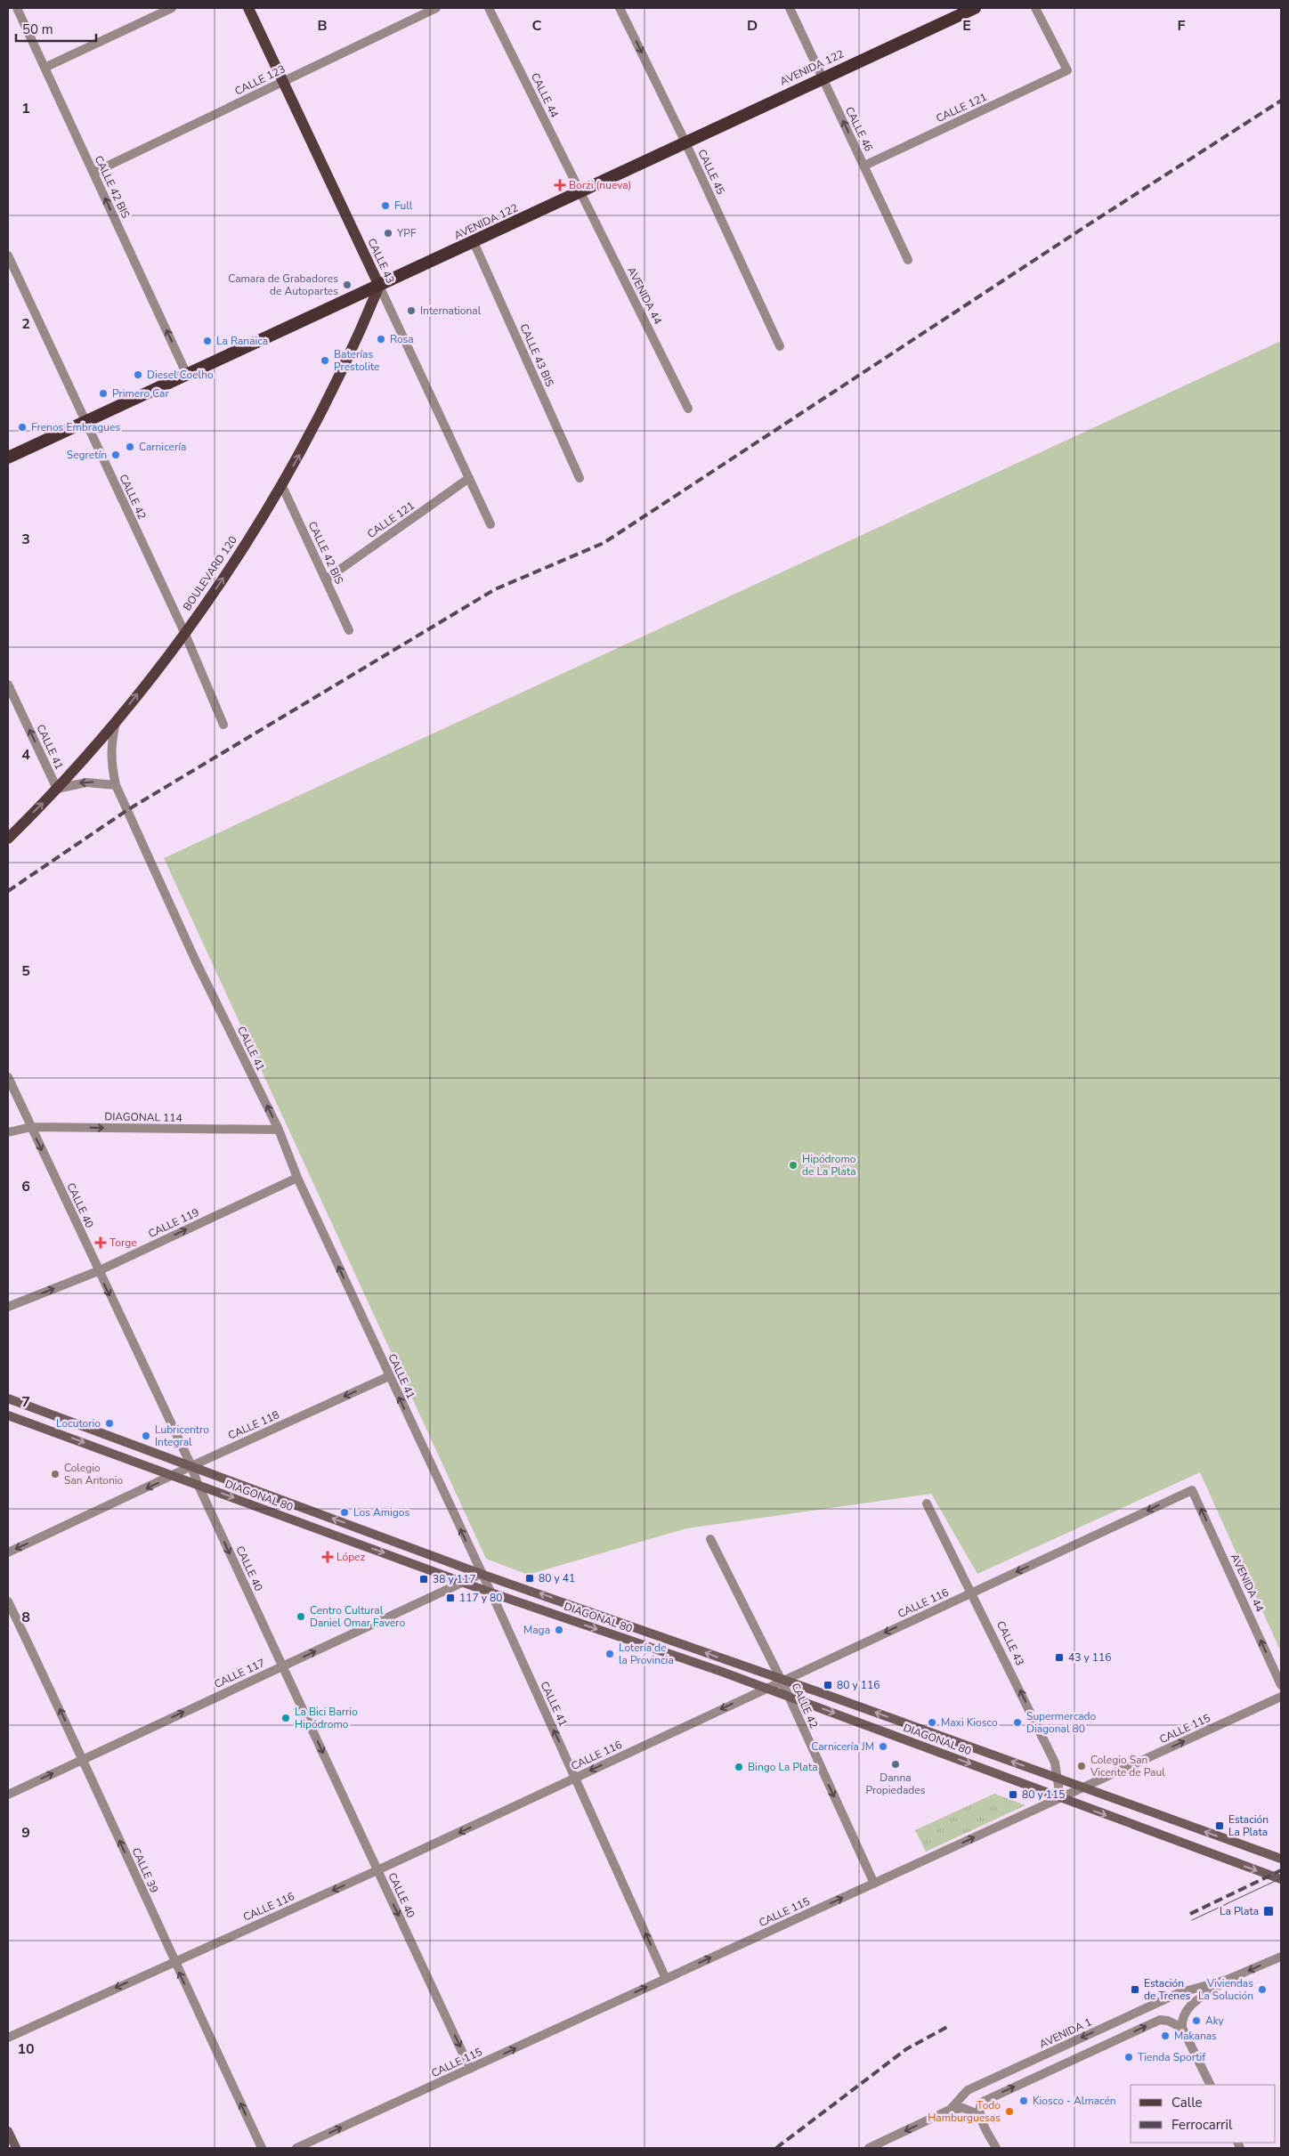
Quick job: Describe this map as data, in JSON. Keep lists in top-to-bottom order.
{
  "streets": {
    "highway": ["AVENIDA 122"],
    "main road": ["CALLE 43", "BOULEVARD 120", "DIAGONAL 80"],
    "street": [
      "CALLE 123",
      "CALLE 44",
      "CALLE 121",
      "CALLE 46",
      "CALLE 45",
      "CALLE 42 BIS",
      "AVENIDA 44",
      "CALLE 43 BIS",
      "CALLE 42",
      "CALLE 41",
      "DIAGONAL 114",
      "CALLE 40",
      "CALLE 119",
      "CALLE 118",
      "CALLE 116",
      "CALLE 117",
      "CALLE 115",
      "CALLE 39",
      "AVENIDA 1"
    ]
  },
  "crossings": [
    ["AVENIDA 122", "CALLE 44"],
    ["AVENIDA 122", "CALLE 46"],
    ["AVENIDA 122", "CALLE 45"],
    ["AVENIDA 122", "CALLE 42 BIS"],
    ["AVENIDA 122", "CALLE 43"],
    ["AVENIDA 122", "AVENIDA 44"],
    ["AVENIDA 122", "CALLE 43 BIS"],
    ["AVENIDA 122", "CALLE 42"],
    ["AVENIDA 122", "BOULEVARD 120"],
    ["CALLE 123", "CALLE 42 BIS"],
    ["CALLE 123", "CALLE 43"],
    ["CALLE 44", "AVENIDA 44"],
    ["CALLE 121", "CALLE 46"],
    ["CALLE 121", "CALLE 42 BIS"],
    ["CALLE 121", "CALLE 43"],
    ["CALLE 42 BIS", "BOULEVARD 120"],
    ["CALLE 43", "BOULEVARD 120"],
    ["CALLE 43", "DIAGONAL 80"],
    ["CALLE 43", "CALLE 116"],
    ["CALLE 43", "CALLE 115"],
    ["AVENIDA 44", "CALLE 116"],
    ["CALLE 42", "BOULEVARD 120"],
    ["CALLE 42", "DIAGONAL 80"],
    ["CALLE 42", "CALLE 116"],
    ["CALLE 42", "CALLE 115"],
    ["BOULEVARD 120", "CALLE 41"],
    ["CALLE 41", "DIAGONAL 114"],
    ["CALLE 41", "CALLE 119"],
    ["CALLE 41", "CALLE 118"],
    ["CALLE 41", "DIAGONAL 80"],
    ["CALLE 41", "CALLE 116"],
    ["CALLE 41", "CALLE 117"],
    ["CALLE 41", "CALLE 115"],
    ["DIAGONAL 114", "CALLE 40"],
    ["CALLE 40", "CALLE 119"],
    ["CALLE 40", "CALLE 118"],
    ["CALLE 40", "DIAGONAL 80"],
    ["CALLE 40", "CALLE 116"],
    ["CALLE 40", "CALLE 117"],
    ["CALLE 40", "CALLE 115"],
    ["CALLE 118", "DIAGONAL 80"],
    ["DIAGONAL 80", "CALLE 116"],
    ["DIAGONAL 80", "CALLE 117"],
    ["DIAGONAL 80", "CALLE 115"],
    ["CALLE 116", "CALLE 39"],
    ["CALLE 117", "CALLE 39"]
  ],
  "one_way": [
    "CALLE 46",
    "CALLE 45",
    "CALLE 42 BIS",
    "AVENIDA 44",
    "BOULEVARD 120",
    "CALLE 41",
    "DIAGONAL 114",
    "CALLE 40",
    "CALLE 119",
    "CALLE 118",
    "CALLE 116",
    "CALLE 117",
    "CALLE 115",
    "CALLE 39"
  ],
  "places": {
    "health": ["Borzi (nueva)", "Torge", "López"],
    "other": [
      "Full",
      "YPF",
      "Camara de Grabadores de Autopartes",
      "International",
      "Rosa",
      "La Ranaica",
      "Baterías Prestolite",
      "Diesel Coelho",
      "Primero Car",
      "Frenos Embragues",
      "Carnicería",
      "Segretín",
      "Hipódromo de La Plata",
      "Locutorio",
      "Lubricentro Integral",
      "Colegio San Antonio",
      "Los Amigos",
      "Centro Cultural Daniel Omar Favero",
      "Maga",
      "Lotería de la Provincia",
      "La Bici Barrio Hipódromo",
      "Maxi Kiosco",
      "Supermercado Diagonal 80",
      "Carnicería JM",
      "Danna Propiedades",
      "Colegio San Vicente de Paul",
      "Bingo La Plata",
      "Viviendas La Solución",
      "Aky",
      "Makanas",
      "Tienda Sportif",
      "Kiosco - Almacén",
      "Todo Hamburguesas"
    ],
    "transit": [
      "80 y 41",
      "38 y 117",
      "117 y 80",
      "43 y 116",
      "80 y 116",
      "80 y 115",
      "Estación La Plata",
      "La Plata",
      "Estación de Trenes"
    ]
  },
  "legend": ["Calle", "Ferrocarril"],
  "scale_bar": "50 m",
  "grid": {
    "columns": [
      "B",
      "C",
      "D",
      "E",
      "F"
    ],
    "rows": [
      "1",
      "2",
      "3",
      "4",
      "5",
      "6",
      "7",
      "8",
      "9",
      "10"
    ]
  }
}
